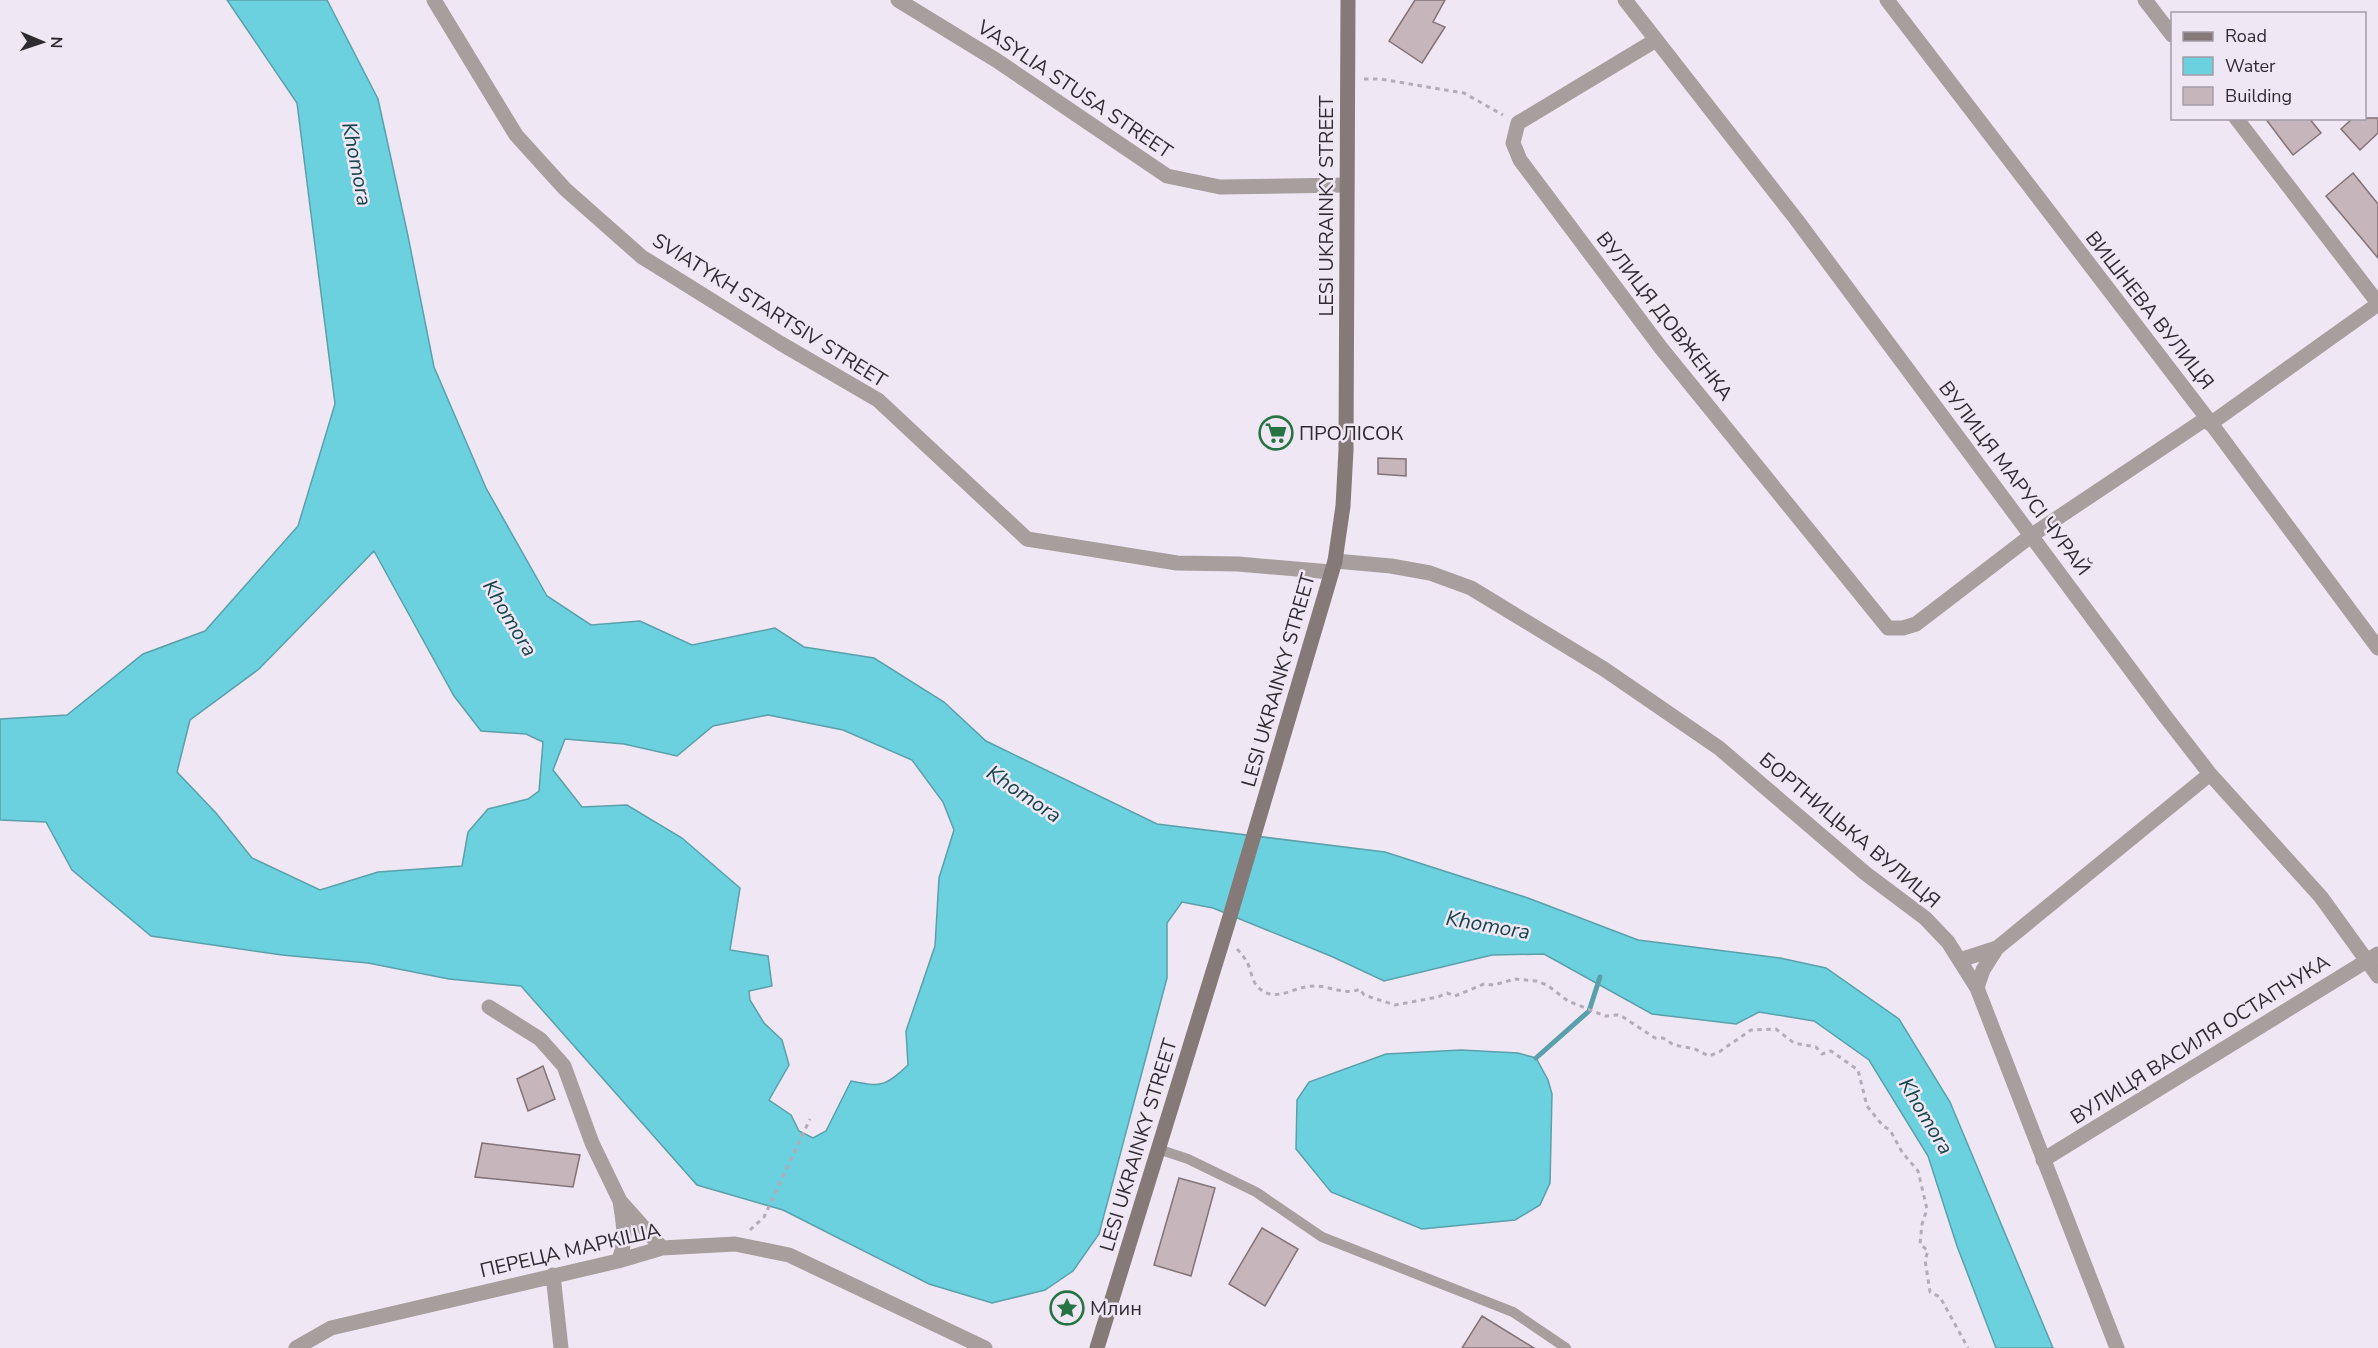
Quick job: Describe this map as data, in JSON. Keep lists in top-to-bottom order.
{
  "streets": {
    "main road": ["LESI UKRAINKY STREET"],
    "street": [
      "VASYLIA STUSA STREET",
      "SVIATYKH STARTSIV STREET",
      "ВИШНЕВА ВУЛИЦЯ",
      "ВУЛИЦЯ ДОВЖЕНКА",
      "ВУЛИЦЯ МАРУСІ ЧУРАЙ",
      "БОРТНИЦЬКА ВУЛИЦЯ",
      "ВУЛИЦЯ ВАСИЛЯ ОСТАПЧУКА",
      "ПЕРЕЦА МАРКІША"
    ]
  },
  "crossings": [
    ["VASYLIA STUSA STREET", "LESI UKRAINKY STREET"],
    ["LESI UKRAINKY STREET", "SVIATYKH STARTSIV STREET"],
    ["LESI UKRAINKY STREET", "БОРТНИЦЬКА ВУЛИЦЯ"],
    ["SVIATYKH STARTSIV STREET", "БОРТНИЦЬКА ВУЛИЦЯ"],
    ["ВУЛИЦЯ ДОВЖЕНКА", "ВУЛИЦЯ МАРУСІ ЧУРАЙ"],
    ["ВУЛИЦЯ МАРУСІ ЧУРАЙ", "ВУЛИЦЯ ВАСИЛЯ ОСТАПЧУКА"],
    ["БОРТНИЦЬКА ВУЛИЦЯ", "ВУЛИЦЯ ВАСИЛЯ ОСТАПЧУКА"]
  ],
  "water": ["Khomora"],
  "places": {
    "supermarket": ["ПРОЛІСОК"],
    "place": ["Млин"]
  },
  "legend": ["Road", "Water", "Building"],
  "north": "right"
}
